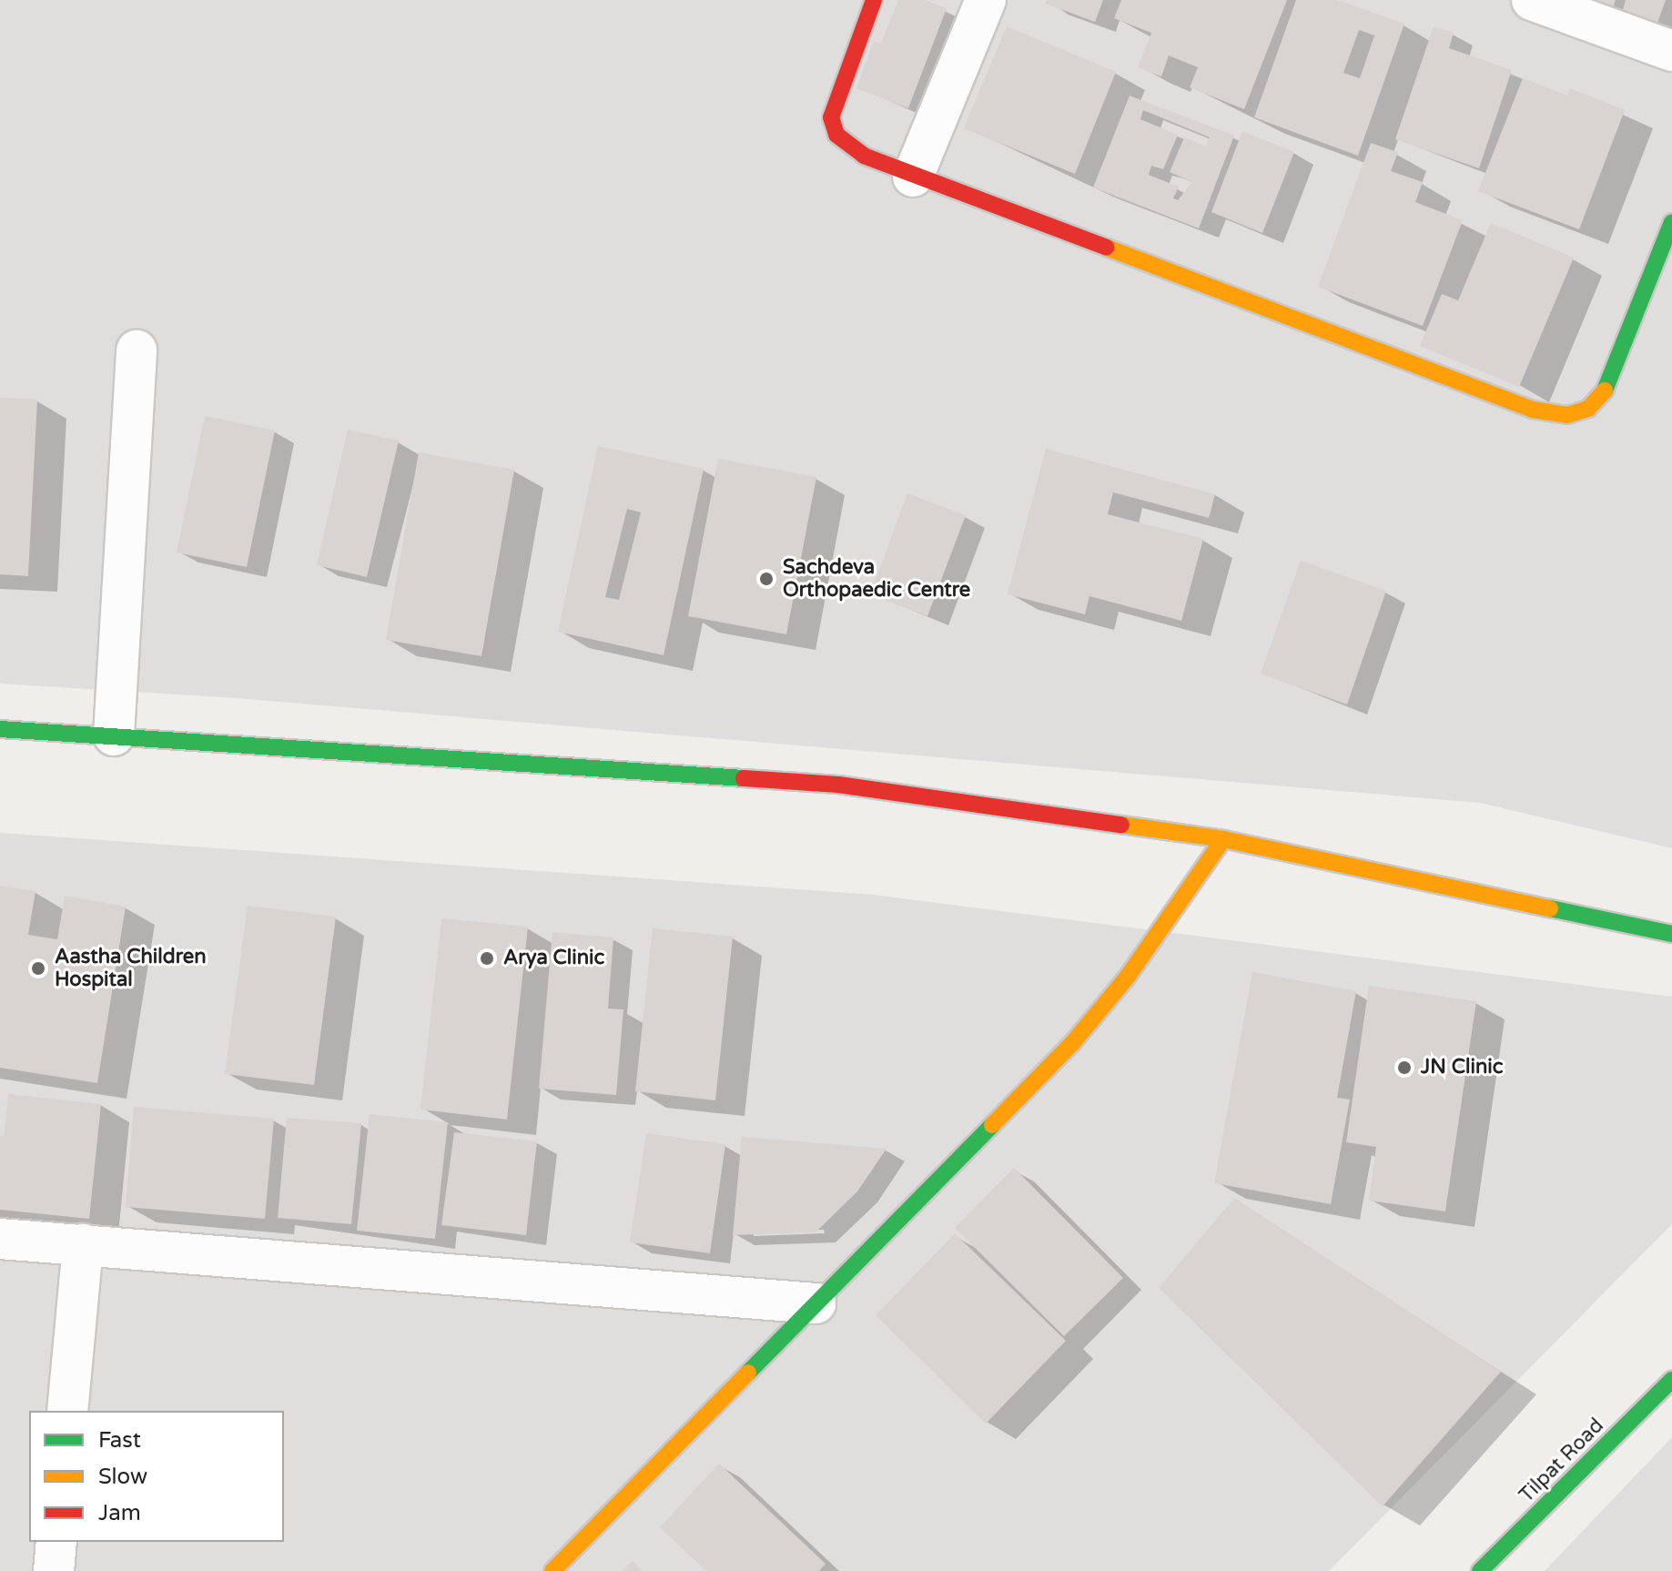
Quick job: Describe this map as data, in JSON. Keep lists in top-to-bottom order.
{
  "streets": {
    "street": ["Tilpat Road"]
  },
  "places": [
    "Sachdeva Orthopaedic Centre",
    "Arya Clinic",
    "Aastha Children Hospital",
    "JN Clinic"
  ],
  "legend": ["Fast", "Slow", "Jam"]
}
